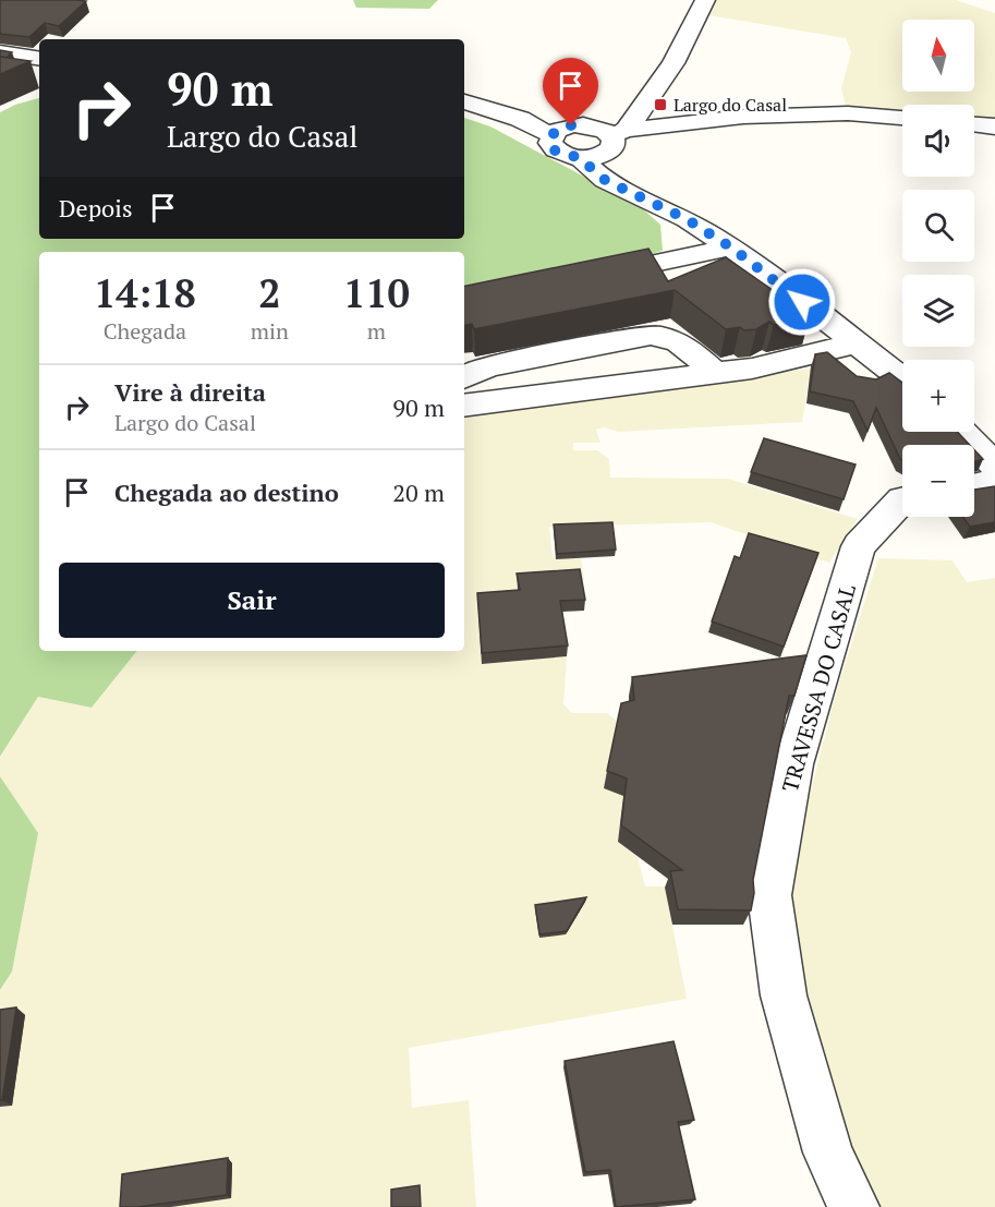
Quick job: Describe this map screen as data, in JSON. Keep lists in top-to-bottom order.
{
  "streets": {
    "street": ["TRAVESSA DO CASAL"]
  },
  "places": {
    "transit": ["Largo do Casal"]
  },
  "north": "top",
  "page": {
    "map_buttons": ["+", "−"],
    "turn": ["90 m", "Largo do Casal"],
    "then": "Depois",
    "eta": [
      "14:18",
      "Chegada",
      "2",
      "min",
      "110",
      "m"
    ],
    "list": [
      {
        "name": "Vire à direita",
        "note": "Largo do Casal",
        "value": "90 m"
      },
      {
        "name": "Chegada ao destino",
        "value": "20 m"
      }
    ],
    "buttons": "Sair"
  }
}
